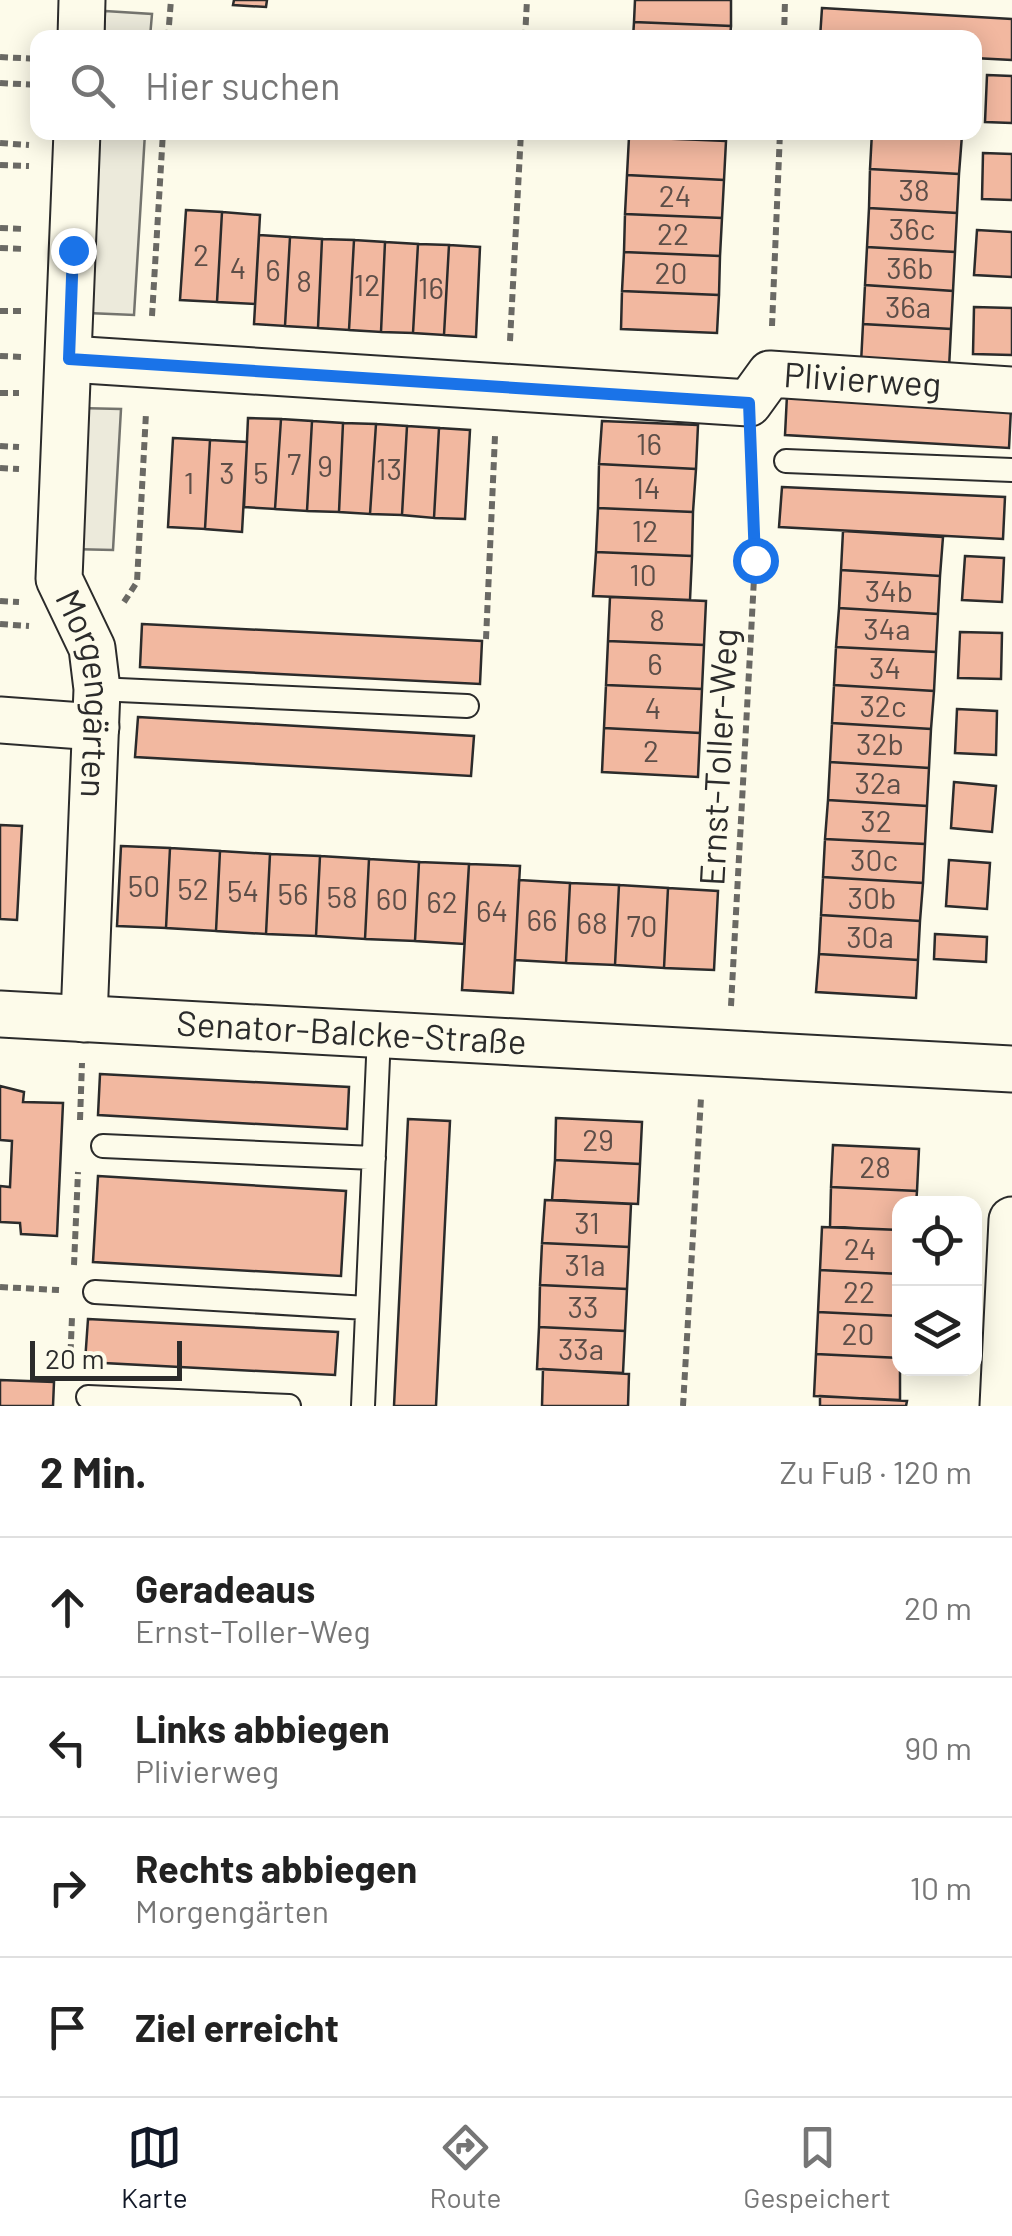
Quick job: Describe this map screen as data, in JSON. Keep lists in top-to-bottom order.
{
  "streets": {
    "street": ["Plivierweg", "Morgengärten", "Senator-Balcke-Straße"],
    "path": ["Ernst-Toller-Weg"]
  },
  "crossings": [
    ["Plivierweg", "Morgengärten"],
    ["Plivierweg", "Ernst-Toller-Weg"],
    ["Morgengärten", "Senator-Balcke-Straße"],
    ["Ernst-Toller-Weg", "Senator-Balcke-Straße"]
  ],
  "house_numbers": [
    "38",
    "24",
    "36c",
    "22",
    "2",
    "4",
    "36b",
    "6",
    "20",
    "8",
    "12",
    "16",
    "36a",
    "16",
    "7",
    "9",
    "13",
    "3",
    "5",
    "1",
    "14",
    "12",
    "10",
    "34b",
    "8",
    "34a",
    "6",
    "34",
    "32c",
    "4",
    "32b",
    "2",
    "32a",
    "32",
    "30c",
    "50",
    "52",
    "54",
    "56",
    "58",
    "30b",
    "60",
    "62",
    "64",
    "66",
    "68",
    "70",
    "30a",
    "29",
    "28",
    "31",
    "24",
    "31a",
    "22",
    "33",
    "20",
    "33a"
  ],
  "scale_bar": "20 m",
  "page": {
    "search": "Hier suchen",
    "scale": "20 m",
    "heading": ["2 Min.", "Zu Fuß · 120 m"],
    "list": [
      ["Geradeaus", "Ernst-Toller-Weg", "20 m"],
      ["Links abbiegen", "Plivierweg", "90 m"],
      ["Rechts abbiegen", "Morgengärten", "10 m"],
      "Ziel erreicht"
    ],
    "nav": ["Karte", "Route", "Gespeichert"]
  }
}
